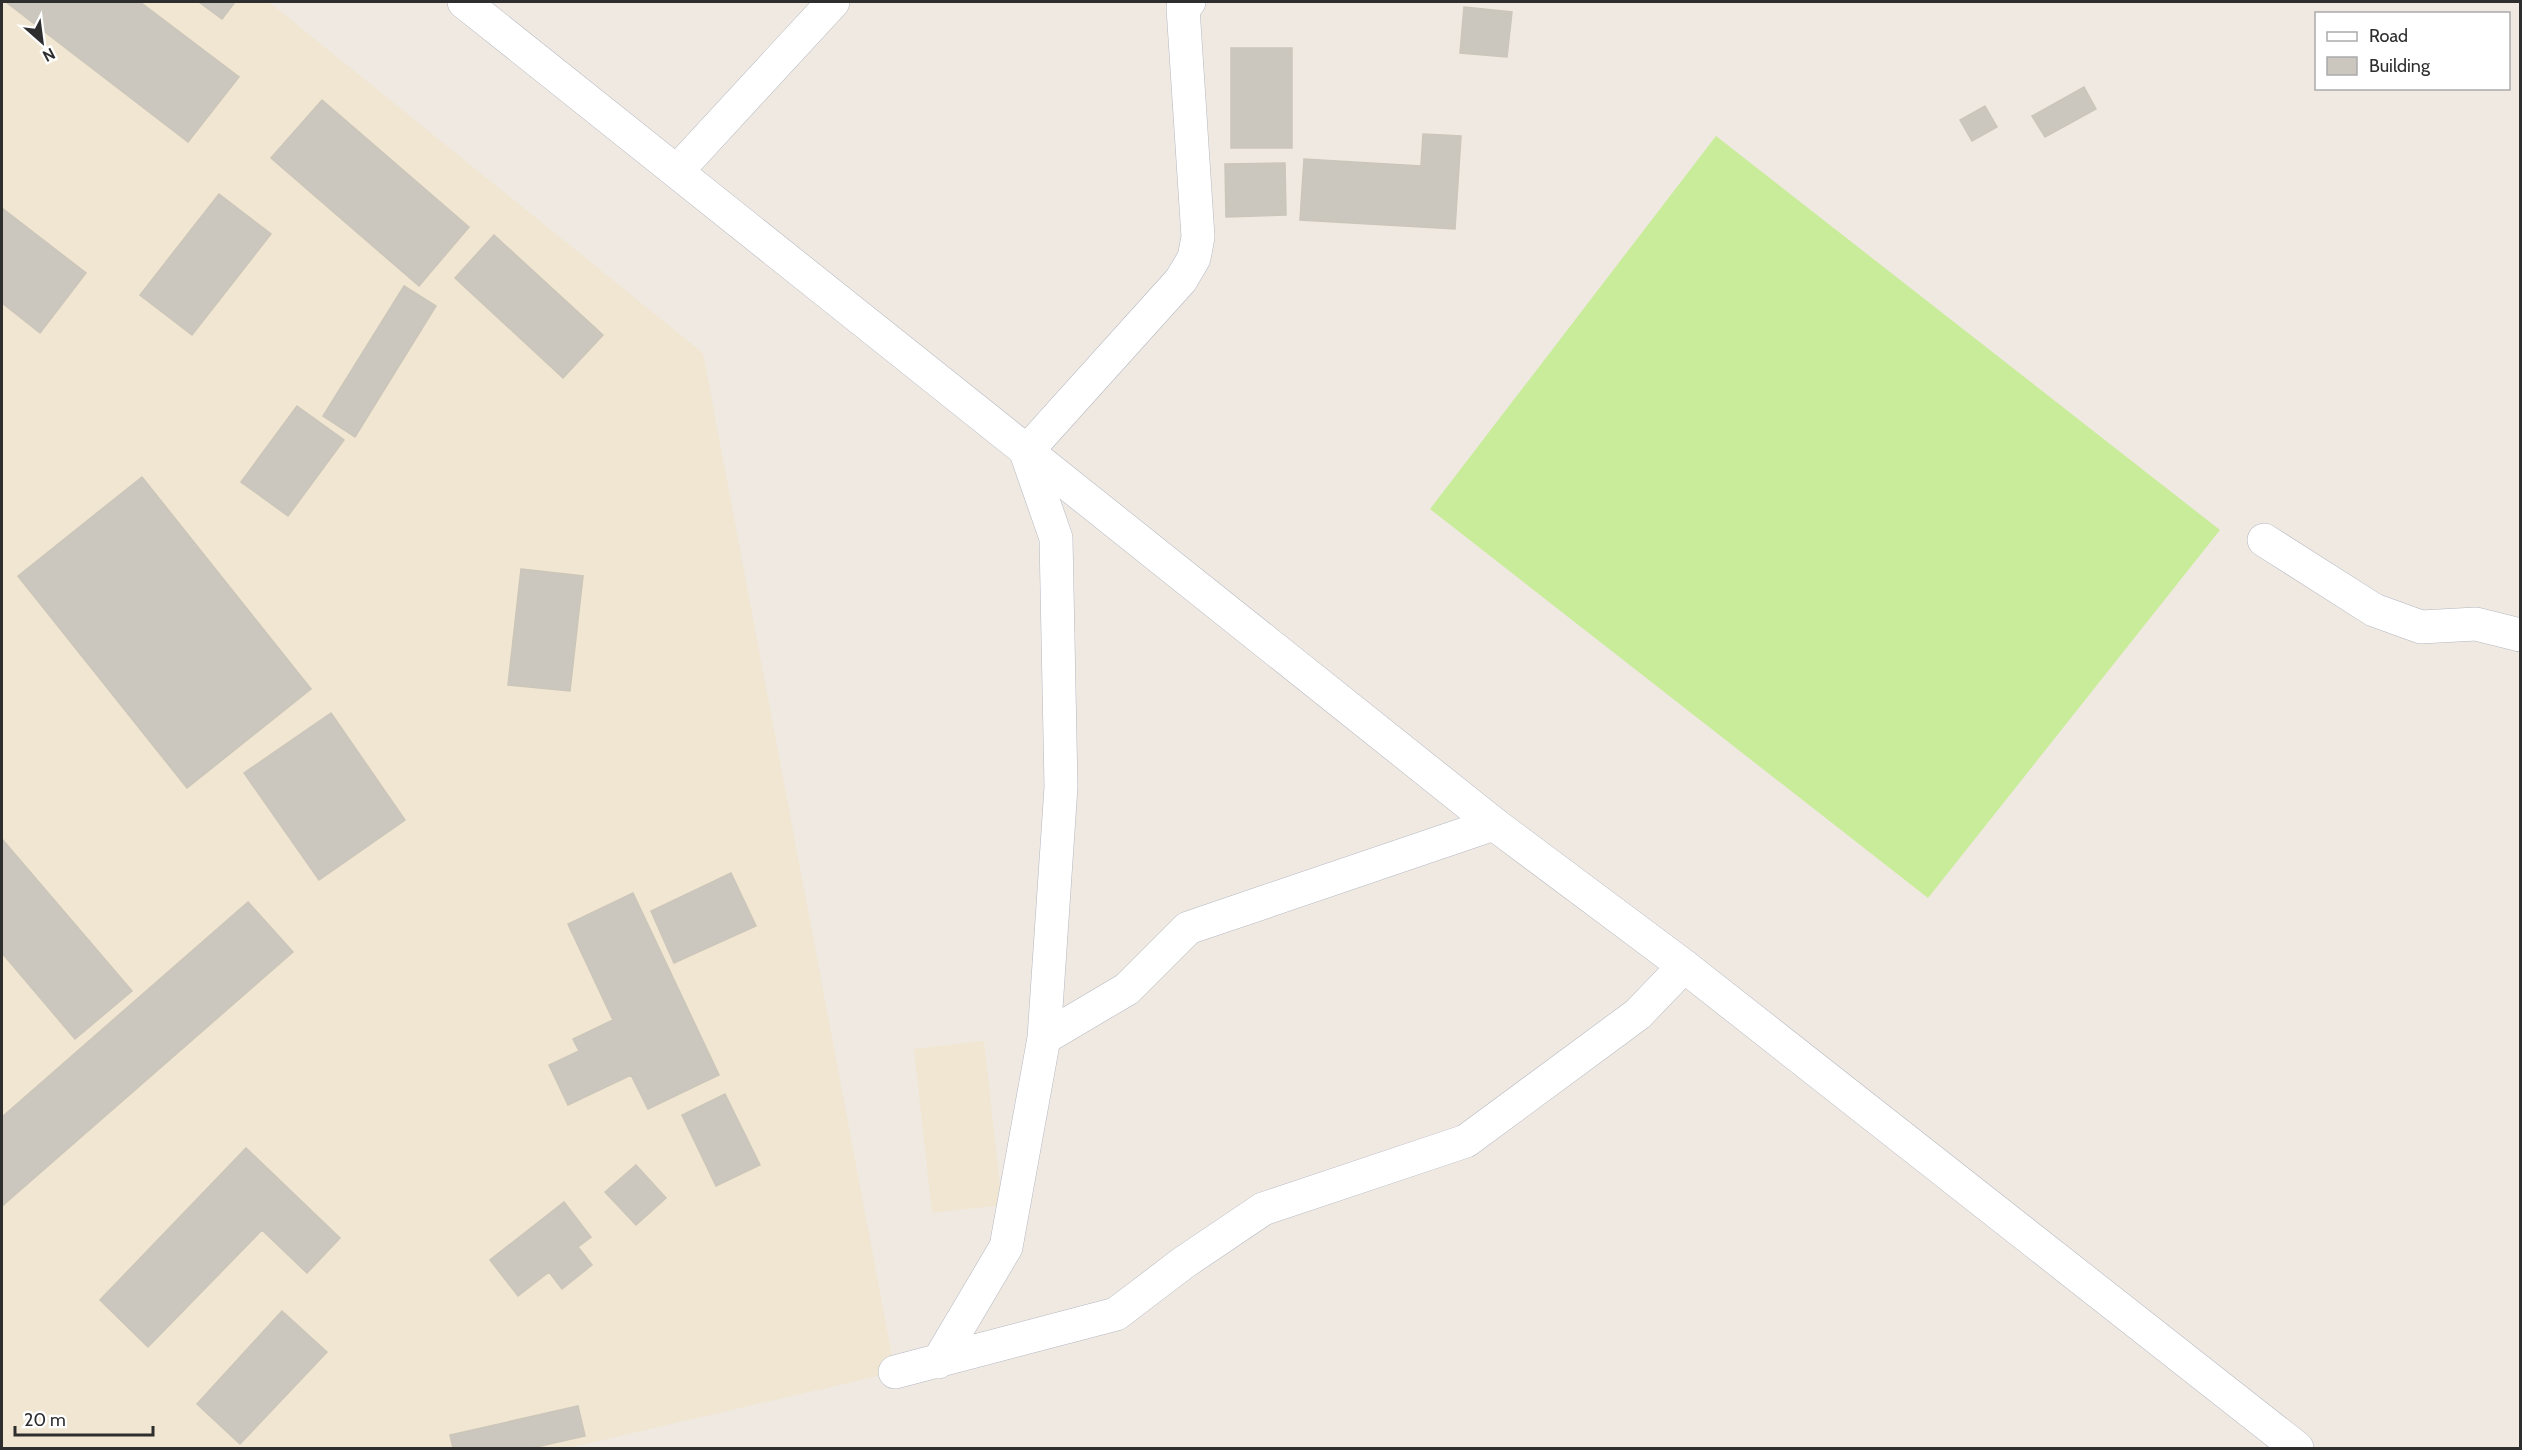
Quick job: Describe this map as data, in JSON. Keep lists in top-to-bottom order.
{
  "legend": ["Road", "Building"],
  "scale_bar": "20 m",
  "north": "bottom right"
}
